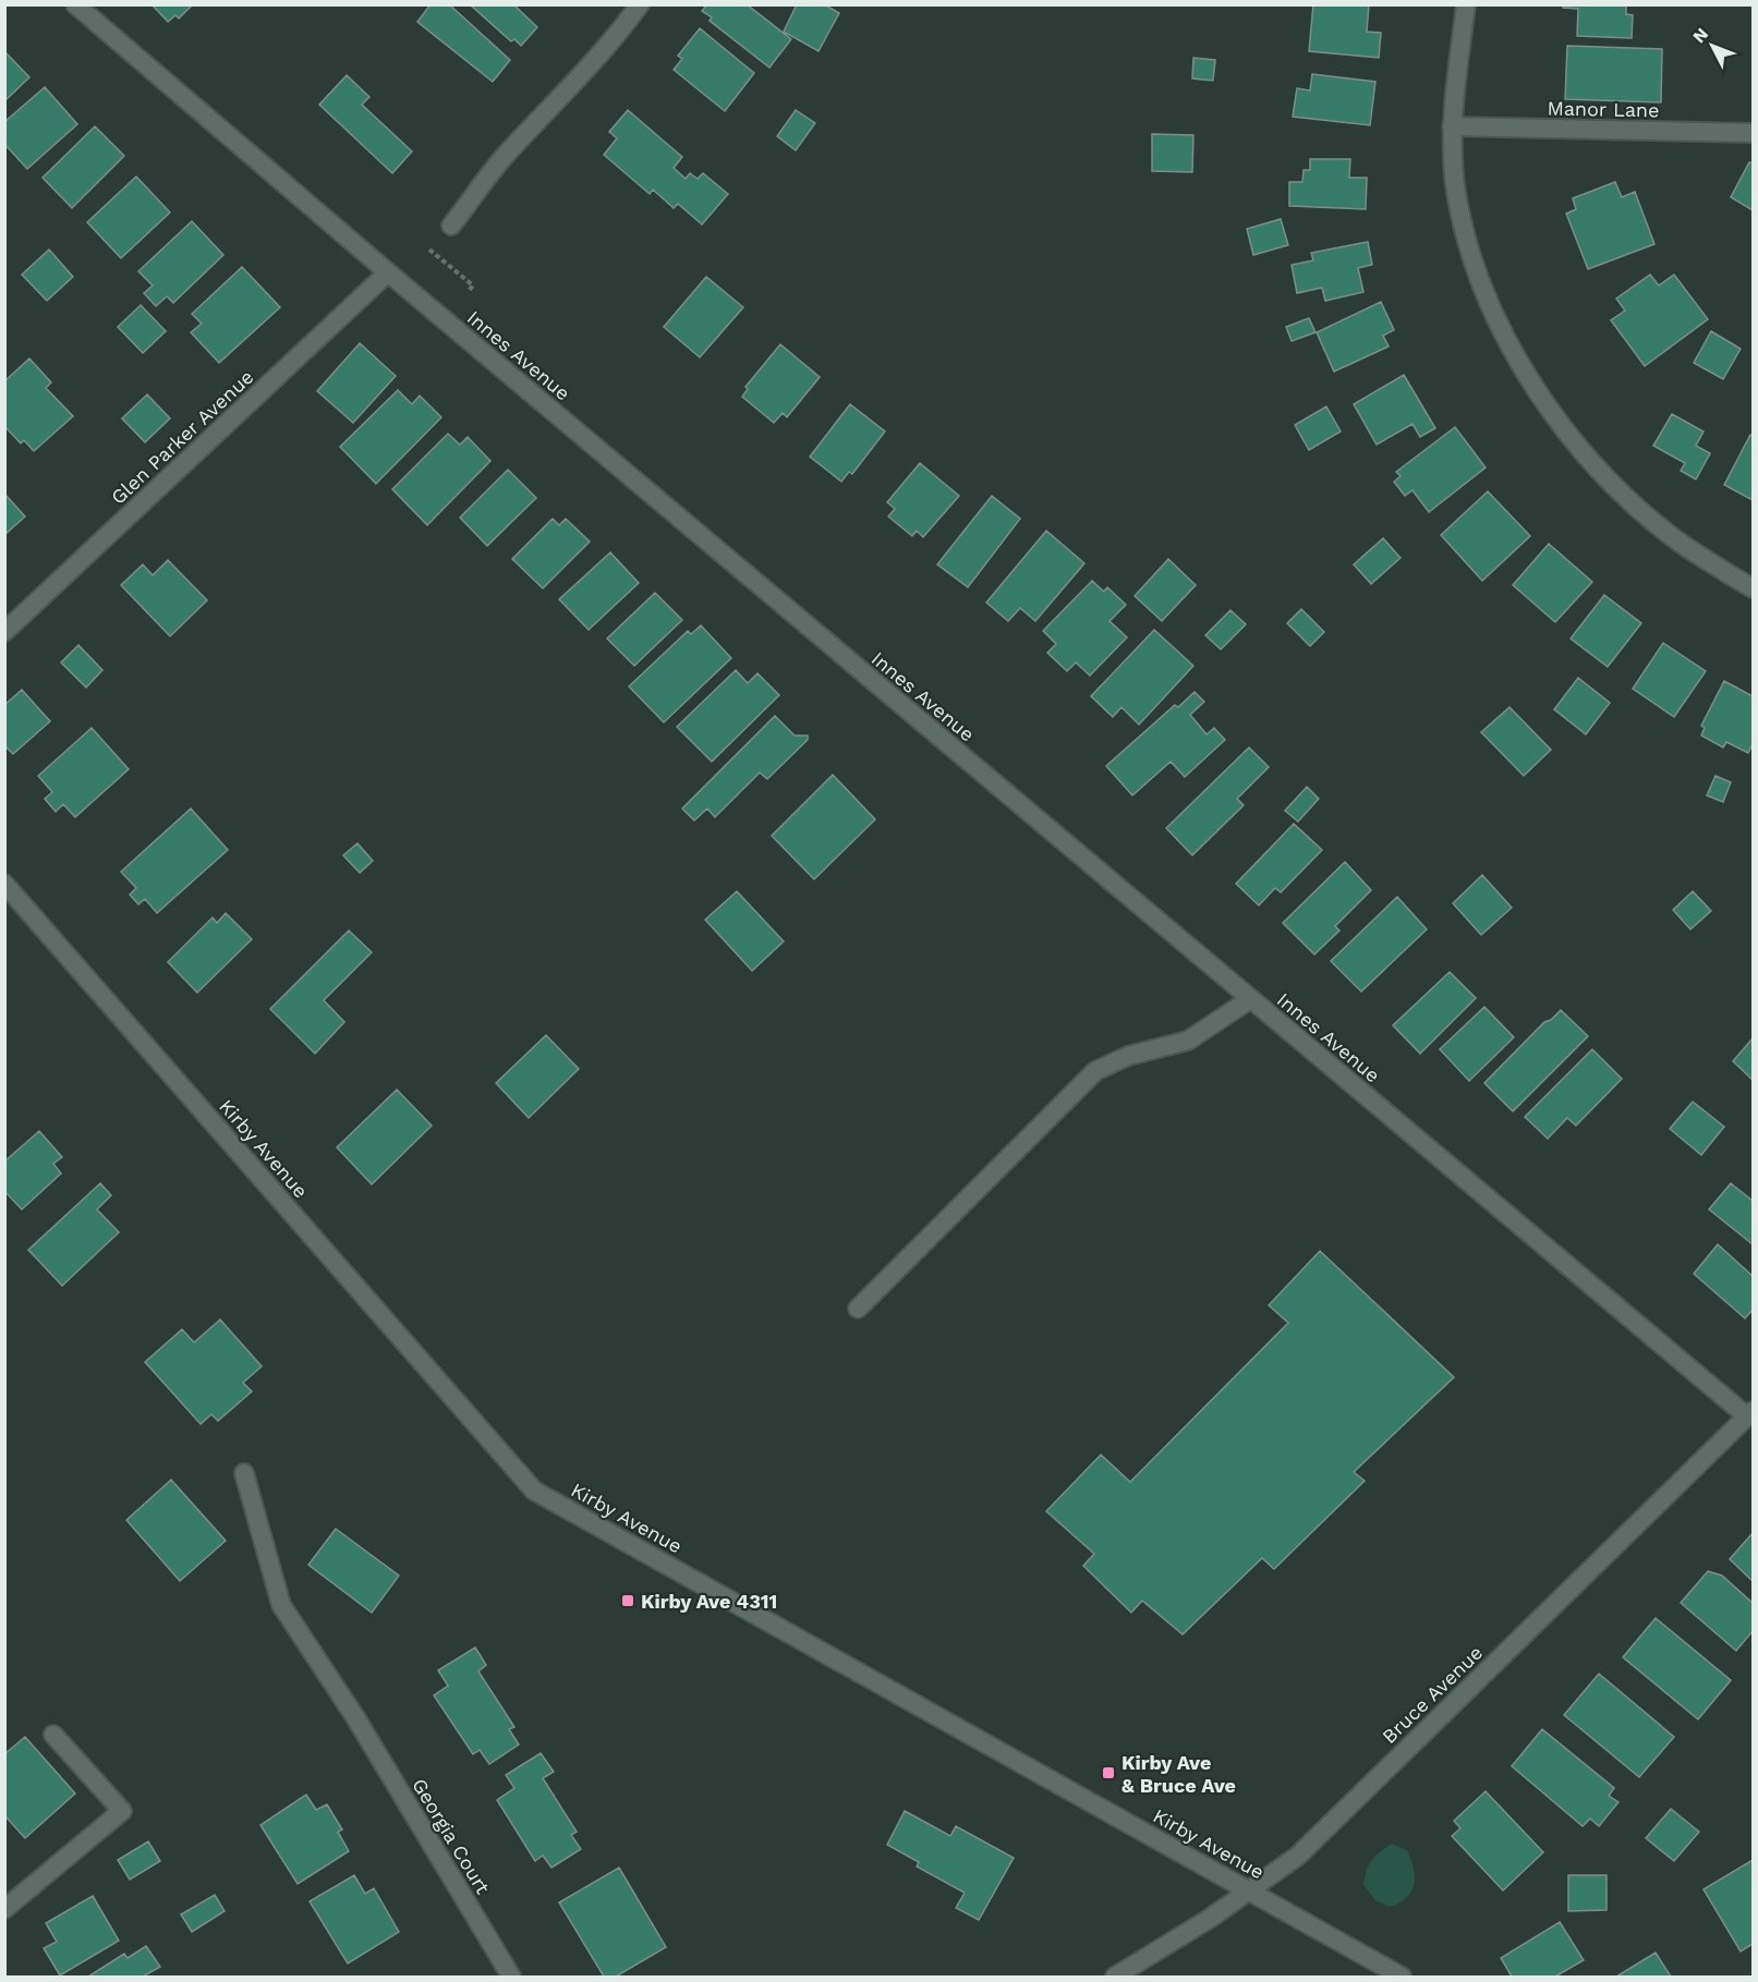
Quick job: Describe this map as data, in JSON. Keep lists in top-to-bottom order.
{
  "streets": {
    "street": [
      "Manor Lane",
      "Innes Avenue",
      "Glen Parker Avenue",
      "Kirby Avenue",
      "Bruce Avenue",
      "Georgia Court"
    ]
  },
  "crossings": [
    ["Innes Avenue", "Glen Parker Avenue"],
    ["Innes Avenue", "Bruce Avenue"],
    ["Kirby Avenue", "Bruce Avenue"]
  ],
  "places": {
    "transit": ["Kirby Ave 4311", "Kirby Ave & Bruce Ave"]
  },
  "north": "top left"
}
